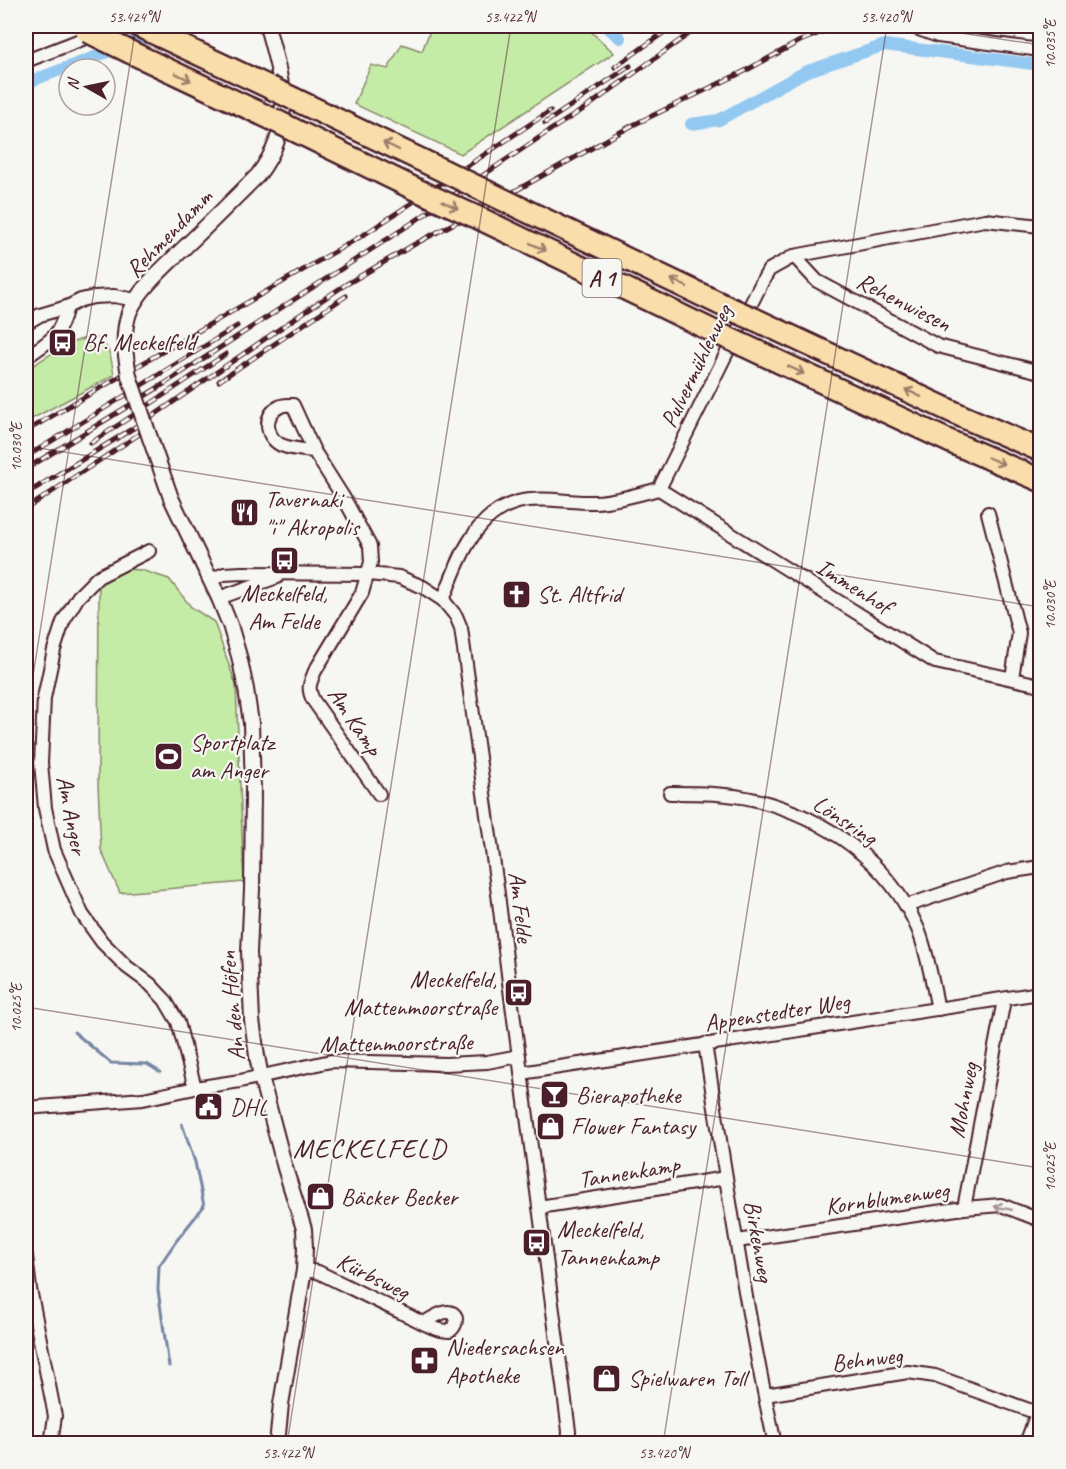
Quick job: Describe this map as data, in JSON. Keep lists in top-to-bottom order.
{
  "streets": {
    "highway": ["A 1"],
    "street": [
      "Rehmendamm",
      "Rehenwiesen",
      "Pulvermühlenweg",
      "Immenhof",
      "Am Kamp",
      "Am Anger",
      "Lönsring",
      "Am Felde",
      "An den Höfen",
      "Appenstedter Weg",
      "Mattenmoorstraße",
      "Mohnweg",
      "Tannenkamp",
      "Kornblumenweg",
      "Birkenweg",
      "Kürbsweg",
      "Behnweg"
    ]
  },
  "crossings": [
    ["Rehmendamm", "An den Höfen"],
    ["Rehenwiesen", "Pulvermühlenweg"],
    ["Pulvermühlenweg", "Immenhof"],
    ["Am Kamp", "Am Felde"],
    ["Am Anger", "Mattenmoorstraße"],
    ["Lönsring", "Appenstedter Weg"],
    ["Am Felde", "Appenstedter Weg"],
    ["Am Felde", "Mattenmoorstraße"],
    ["Am Felde", "Tannenkamp"],
    ["An den Höfen", "Mattenmoorstraße"],
    ["An den Höfen", "Kürbsweg"],
    ["Appenstedter Weg", "Mohnweg"],
    ["Appenstedter Weg", "Birkenweg"],
    ["Mohnweg", "Kornblumenweg"],
    ["Tannenkamp", "Birkenweg"],
    ["Kornblumenweg", "Birkenweg"],
    ["Birkenweg", "Behnweg"]
  ],
  "districts": ["MECKELFELD"],
  "places": {
    "bus stop": [
      "Bf. Meckelfeld",
      "Meckelfeld, Am Felde",
      "Meckelfeld, Mattenmoorstraße",
      "Meckelfeld, Tannenkamp"
    ],
    "restaurant": ["Tavernaki \"i\" Akropolis"],
    "church": ["St. Altfrid"],
    "sports": ["Sportplatz am Anger"],
    "bar": ["Bierapotheke"],
    "public building": ["DHL"],
    "shop": ["Flower Fantasy", "Bäcker Becker", "Spielwaren Toll"],
    "pharmacy": ["Niedersachsen Apotheke"]
  },
  "north": "left",
  "coordinates": [
    "53.424°N",
    "53.422°N",
    "53.420°N",
    "10.035°E",
    "10.030°E",
    "10.025°E"
  ]
}
